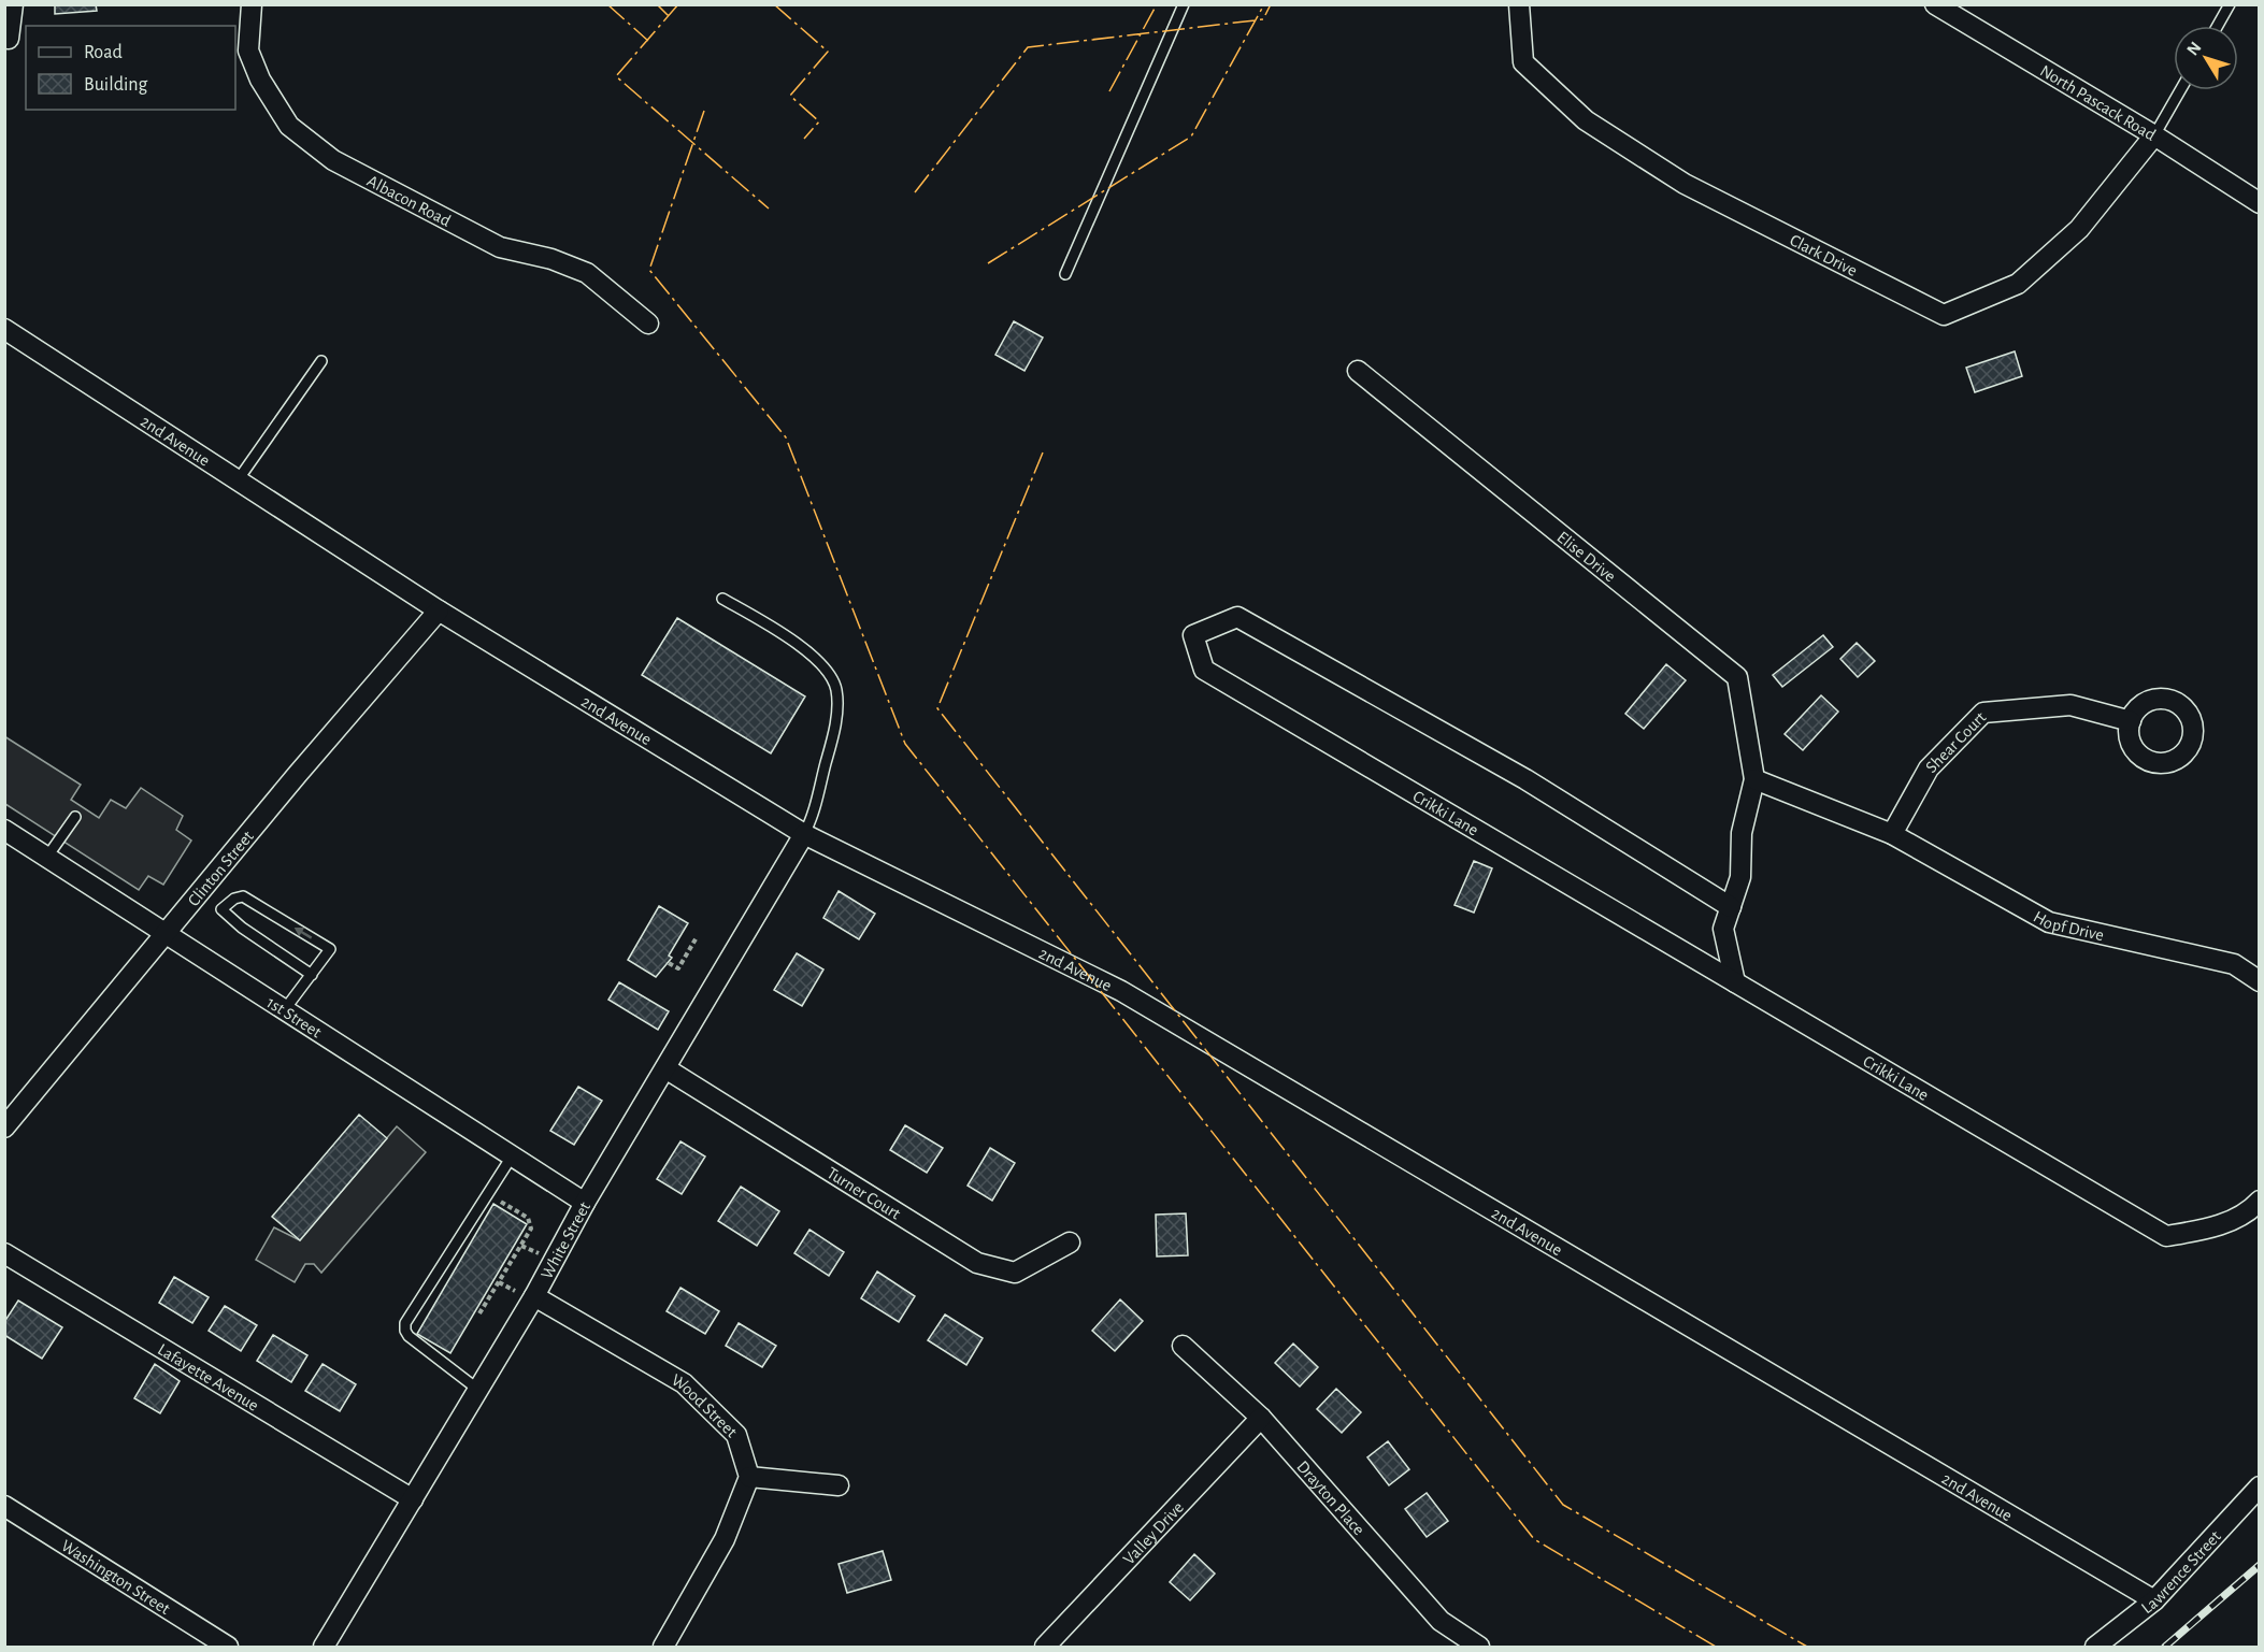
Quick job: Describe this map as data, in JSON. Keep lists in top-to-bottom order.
{
  "streets": {
    "street": [
      "North Pascack Road",
      "Albacon Road",
      "Clark Drive",
      "2nd Avenue",
      "Elise Drive",
      "Shear Court",
      "Crikki Lane",
      "Clinton Street",
      "Hopf Drive",
      "1st Street",
      "Turner Court",
      "White Street",
      "Lafayette Avenue",
      "Wood Street",
      "Drayton Place",
      "Valley Drive",
      "Lawrence Street",
      "Washington Street"
    ]
  },
  "crossings": [
    ["North Pascack Road", "Clark Drive"],
    ["2nd Avenue", "Clinton Street"],
    ["2nd Avenue", "White Street"],
    ["2nd Avenue", "Lawrence Street"],
    ["Elise Drive", "Crikki Lane"],
    ["Shear Court", "Hopf Drive"],
    ["Clinton Street", "1st Street"],
    ["1st Street", "White Street"],
    ["Turner Court", "White Street"],
    ["White Street", "Lafayette Avenue"],
    ["White Street", "Wood Street"],
    ["Drayton Place", "Valley Drive"]
  ],
  "legend": ["Road", "Building"],
  "north": "top left"
}
